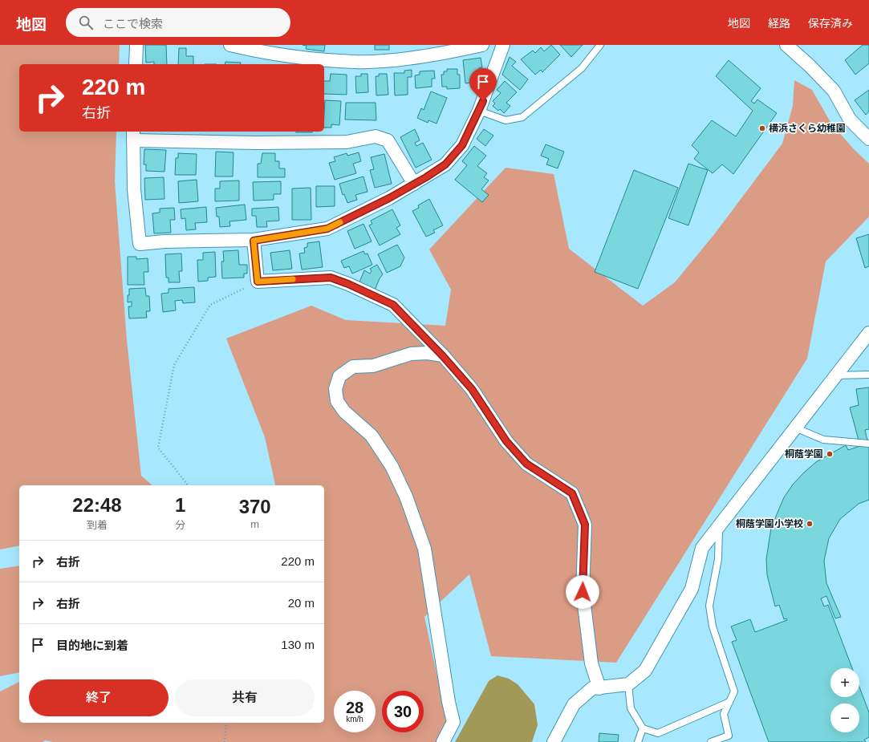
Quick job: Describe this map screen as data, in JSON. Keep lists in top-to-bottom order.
{
  "places": ["横浜さくら幼稚園", "桐蔭学園", "桐蔭学園小学校"],
  "page": {
    "header": "地図",
    "search": "ここで検索",
    "nav": ["地図", "経路", "保存済み"],
    "turn": ["220 m", "右折"],
    "eta": [
      "22:48",
      "到着",
      "1",
      "分",
      "370",
      "m"
    ],
    "list": [
      {
        "name": "右折",
        "value": "220 m"
      },
      {
        "name": "右折",
        "value": "20 m"
      },
      {
        "name": "目的地に到着",
        "value": "130 m"
      }
    ],
    "map_buttons": ["+", "−"],
    "buttons": ["終了", "共有"],
    "speed": "28 km/h",
    "limit": "30"
  }
}
